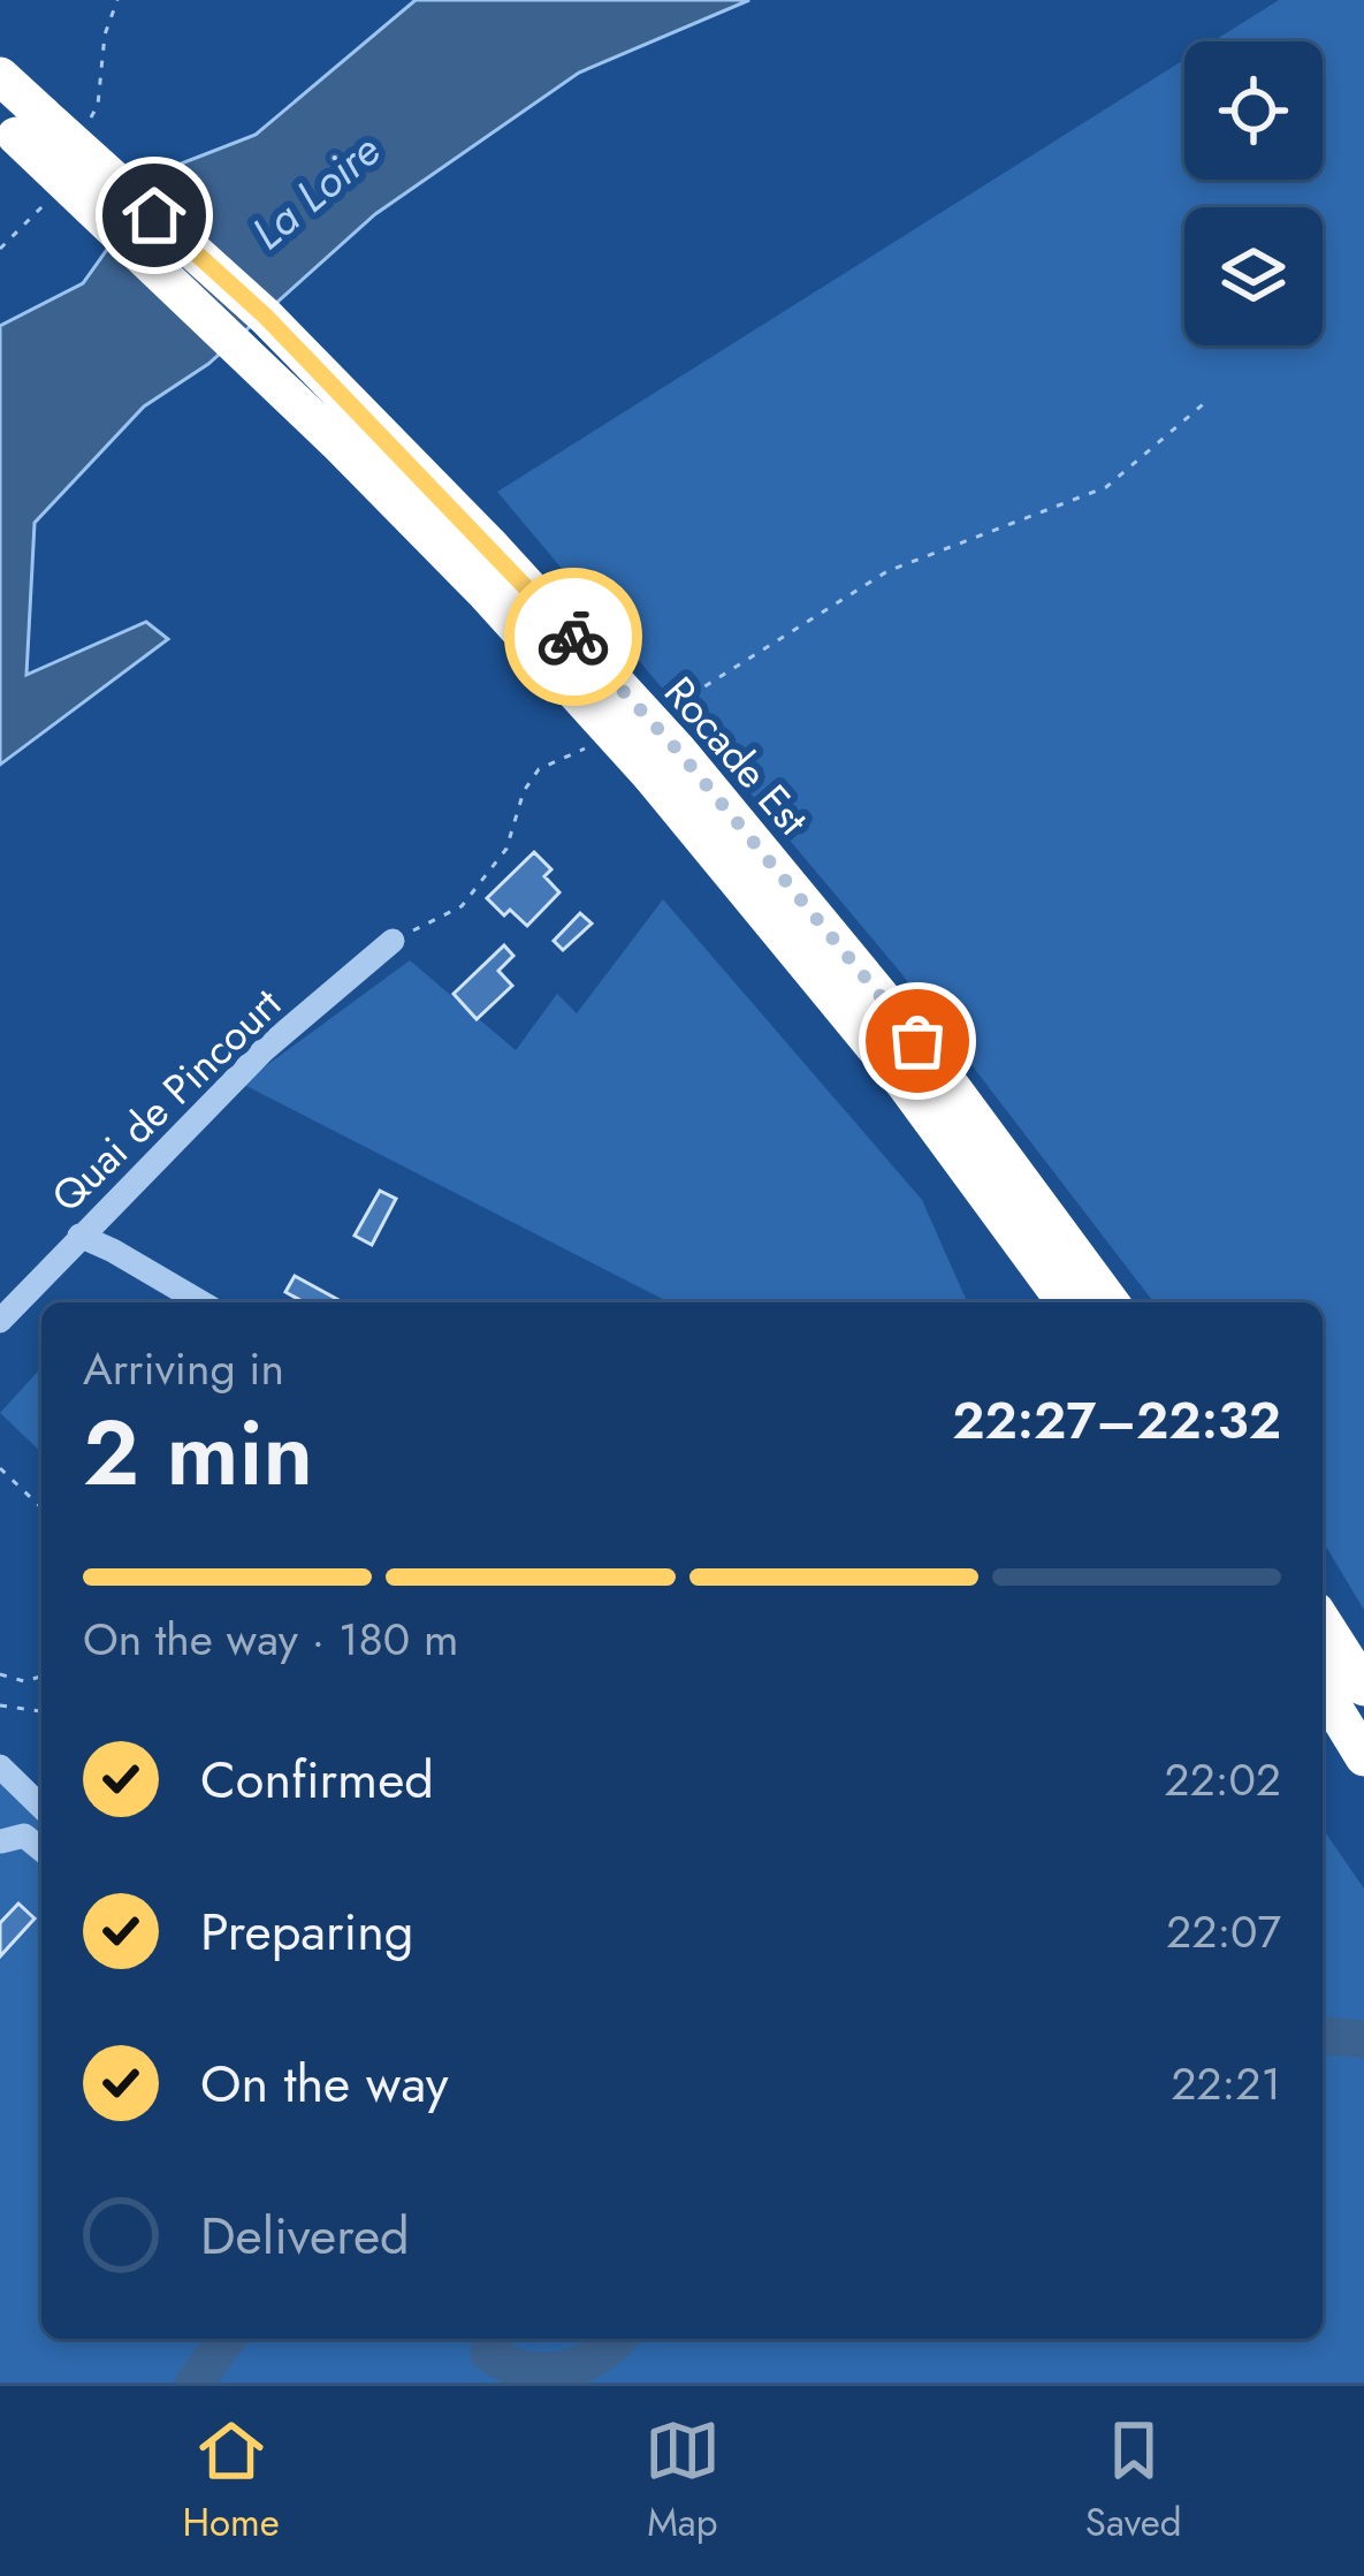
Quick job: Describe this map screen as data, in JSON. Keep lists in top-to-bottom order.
{
  "streets": {
    "highway": ["Rocade Est"],
    "street": ["Quai de Pincourt"]
  },
  "water": ["La Loire"],
  "page": {
    "heading": ["2 min", "Arriving in", "22:27–22:32"],
    "bar": "On the way · 180 m",
    "list": [
      ["Confirmed", "22:02"],
      ["Preparing", "22:07"],
      ["On the way", "22:21"],
      "Delivered"
    ],
    "tabs": ["Home", "Map", "Saved"]
  }
}
